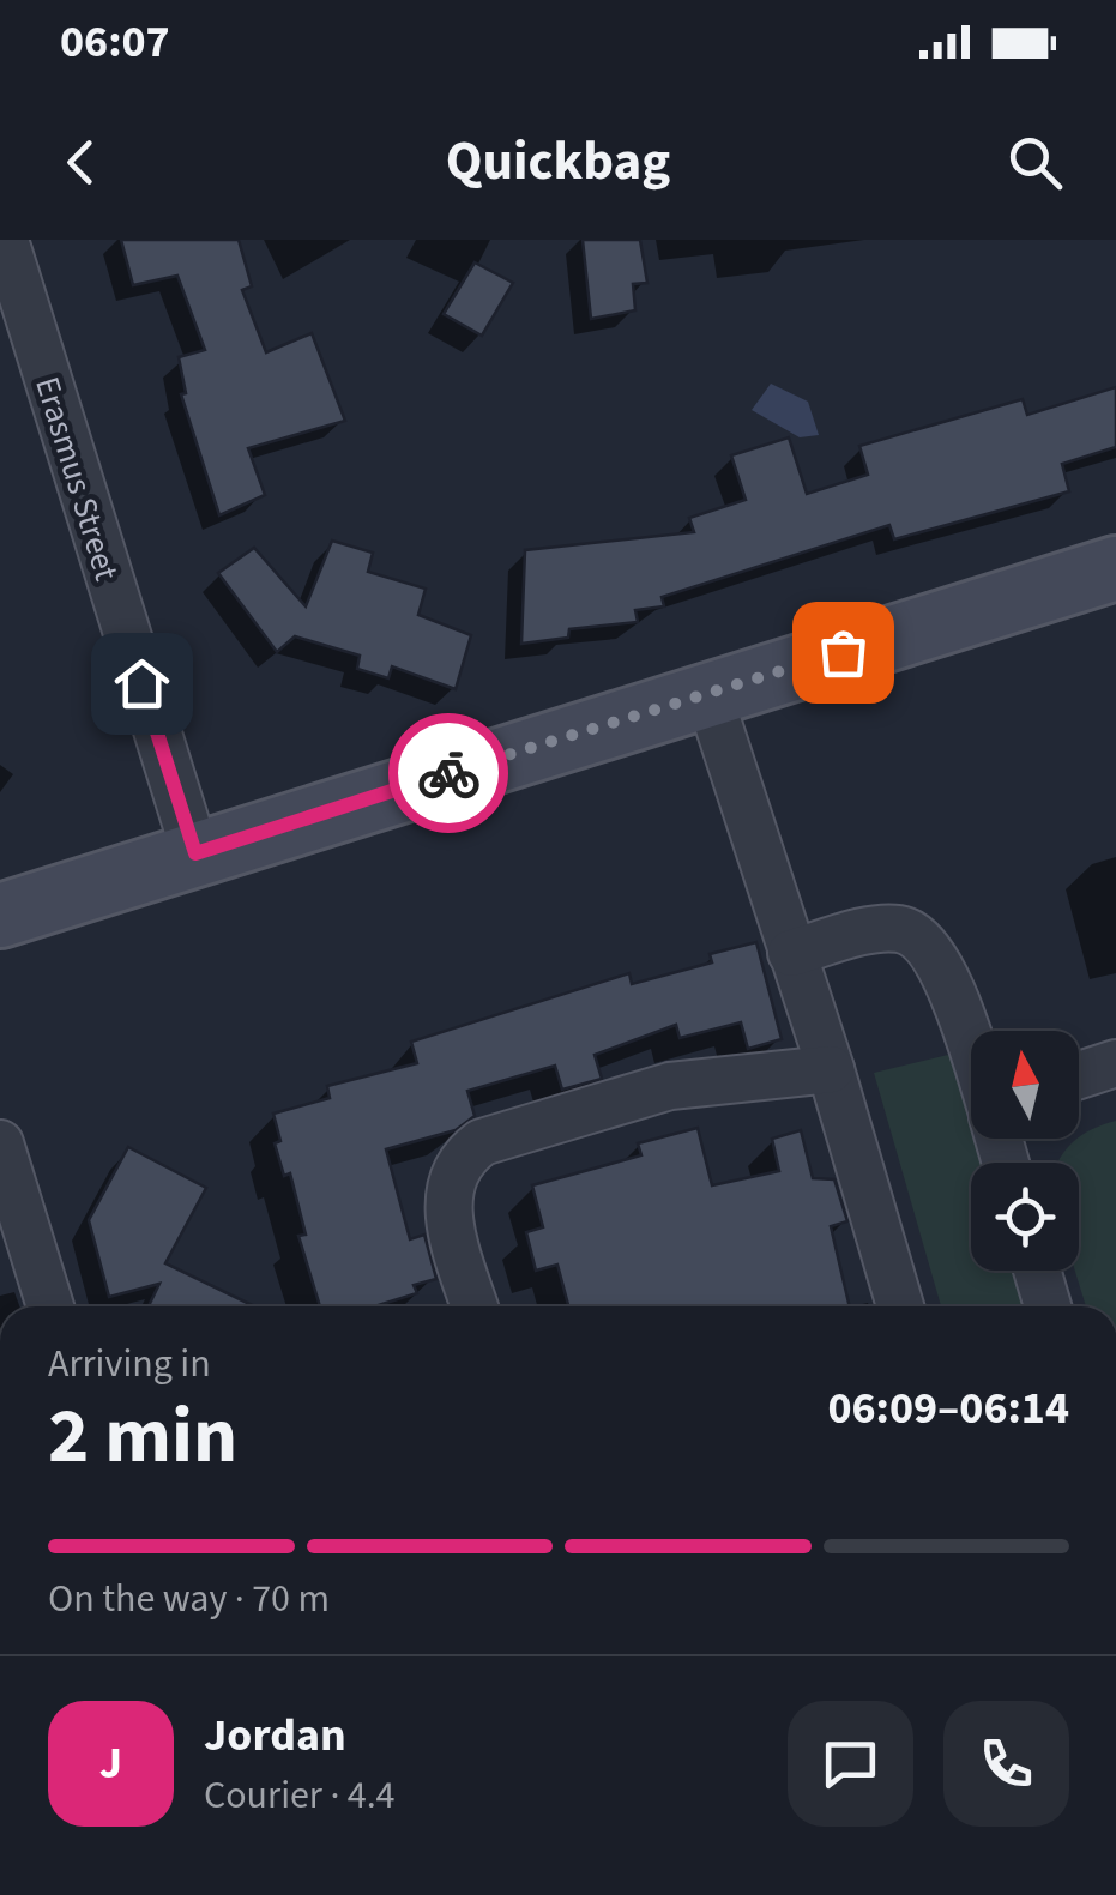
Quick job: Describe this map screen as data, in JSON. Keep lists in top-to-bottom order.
{
  "streets": {
    "street": ["Erasmus Street"]
  },
  "north": "top",
  "page": {
    "status": "06:07",
    "header": "Quickbag",
    "heading": ["2 min", "Arriving in", "06:09–06:14"],
    "panel": ["Jordan", "Courier · 4.4"],
    "bar": "On the way · 70 m",
    "round": "J"
  }
}
